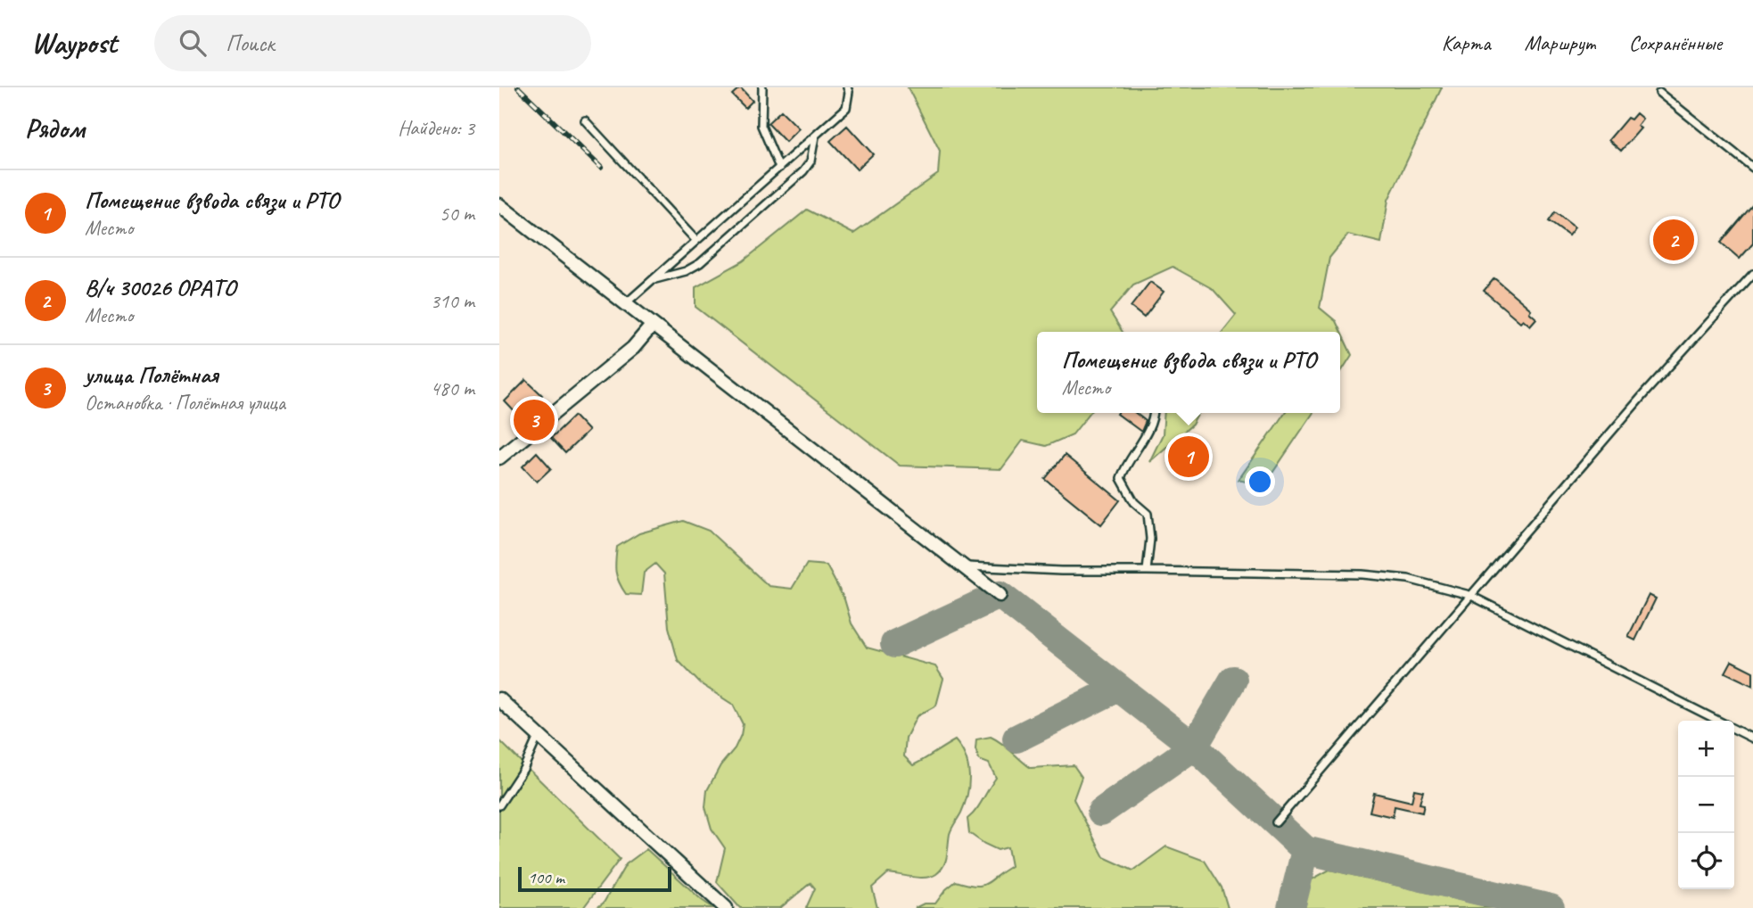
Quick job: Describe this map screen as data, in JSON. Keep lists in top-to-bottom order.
{
  "scale_bar": "100 m",
  "page": {
    "header": "Waypost",
    "search": "Поиск",
    "nav": ["Карта", "Маршрут", "Сохранённые"],
    "heading": ["Рядом", "Найдено: 3"],
    "list": [
      {
        "mark": "1",
        "name": "Помещение взвода связи и РТО",
        "note": "Место",
        "value": "50 m"
      },
      {
        "mark": "2",
        "name": "В/ч 30026 ОРАТО",
        "note": "Место",
        "value": "310 m"
      },
      {
        "mark": "3",
        "name": "улица Полётная",
        "note": "Остановка · Полётная улица",
        "value": "480 m"
      }
    ],
    "pins": ["2", "3", "1"],
    "popup": ["Помещение взвода связи и РТО", "Место"],
    "map_buttons": ["+", "−"],
    "scale": "100 m"
  }
}
